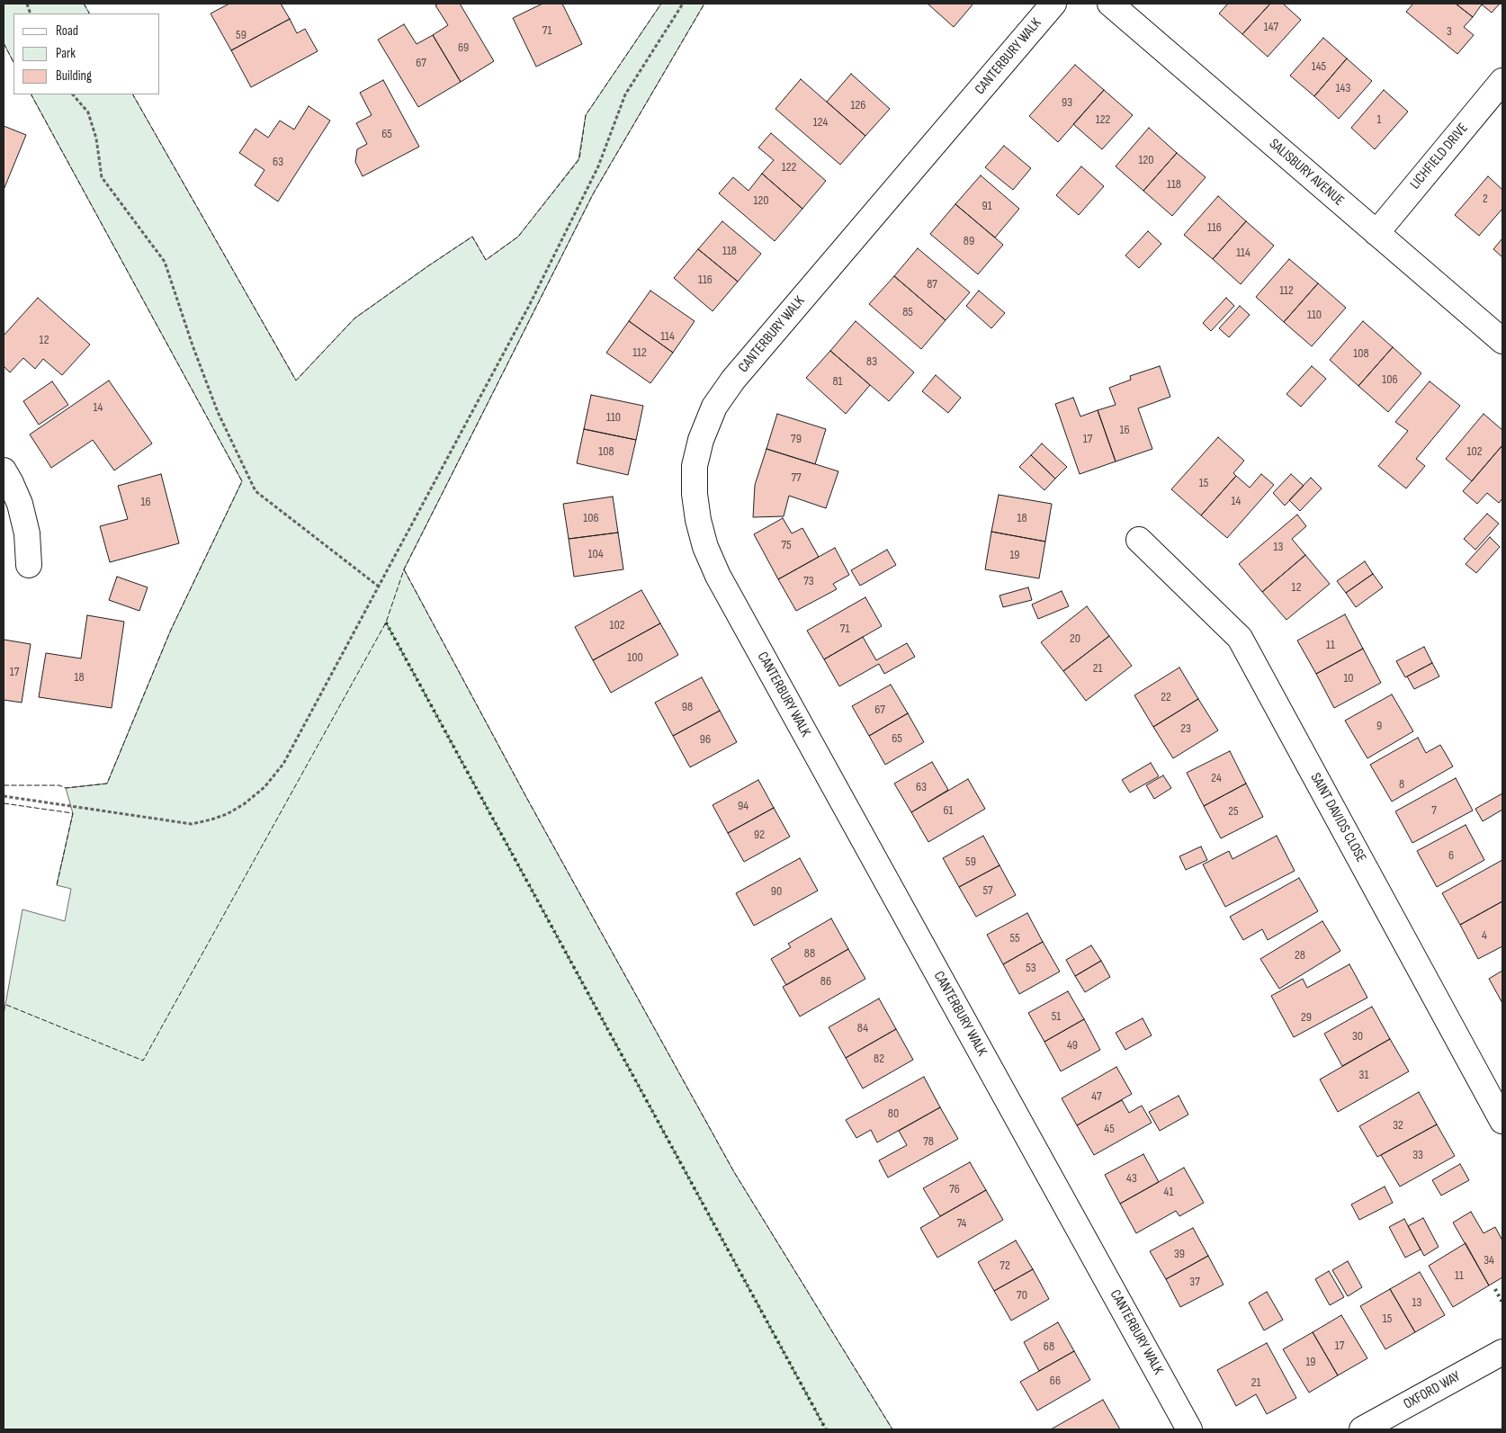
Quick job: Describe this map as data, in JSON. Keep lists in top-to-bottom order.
{
  "streets": {
    "street": [
      "CANTERBURY WALK",
      "LICHFIELD DRIVE",
      "SALISBURY AVENUE",
      "SAINT DAVIDS CLOSE",
      "OXFORD WAY"
    ]
  },
  "crossings": [
    ["LICHFIELD DRIVE", "SALISBURY AVENUE"]
  ],
  "house_numbers": [
    "147",
    "71",
    "3",
    "59",
    "69",
    "67",
    "145",
    "143",
    "93",
    "126",
    "122",
    "1",
    "124",
    "65",
    "120",
    "63",
    "122",
    "118",
    "2",
    "120",
    "91",
    "116",
    "89",
    "118",
    "114",
    "116",
    "87",
    "112",
    "85",
    "110",
    "114",
    "12",
    "112",
    "108",
    "83",
    "106",
    "81",
    "14",
    "110",
    "16",
    "79",
    "17",
    "108",
    "102",
    "77",
    "15",
    "14",
    "16",
    "106",
    "18",
    "75",
    "13",
    "104",
    "19",
    "73",
    "12",
    "102",
    "71",
    "20",
    "11",
    "100",
    "21",
    "17",
    "18",
    "10",
    "22",
    "98",
    "67",
    "9",
    "23",
    "65",
    "96",
    "24",
    "8",
    "63",
    "94",
    "61",
    "7",
    "25",
    "92",
    "6",
    "59",
    "57",
    "90",
    "4",
    "55",
    "88",
    "28",
    "53",
    "86",
    "51",
    "29",
    "84",
    "30",
    "49",
    "82",
    "31",
    "47",
    "80",
    "32",
    "45",
    "78",
    "33",
    "43",
    "76",
    "41",
    "74",
    "39",
    "34",
    "72",
    "11",
    "37",
    "70",
    "13",
    "15",
    "17",
    "68",
    "19",
    "66",
    "21"
  ],
  "legend": ["Road", "Park", "Building"]
}
